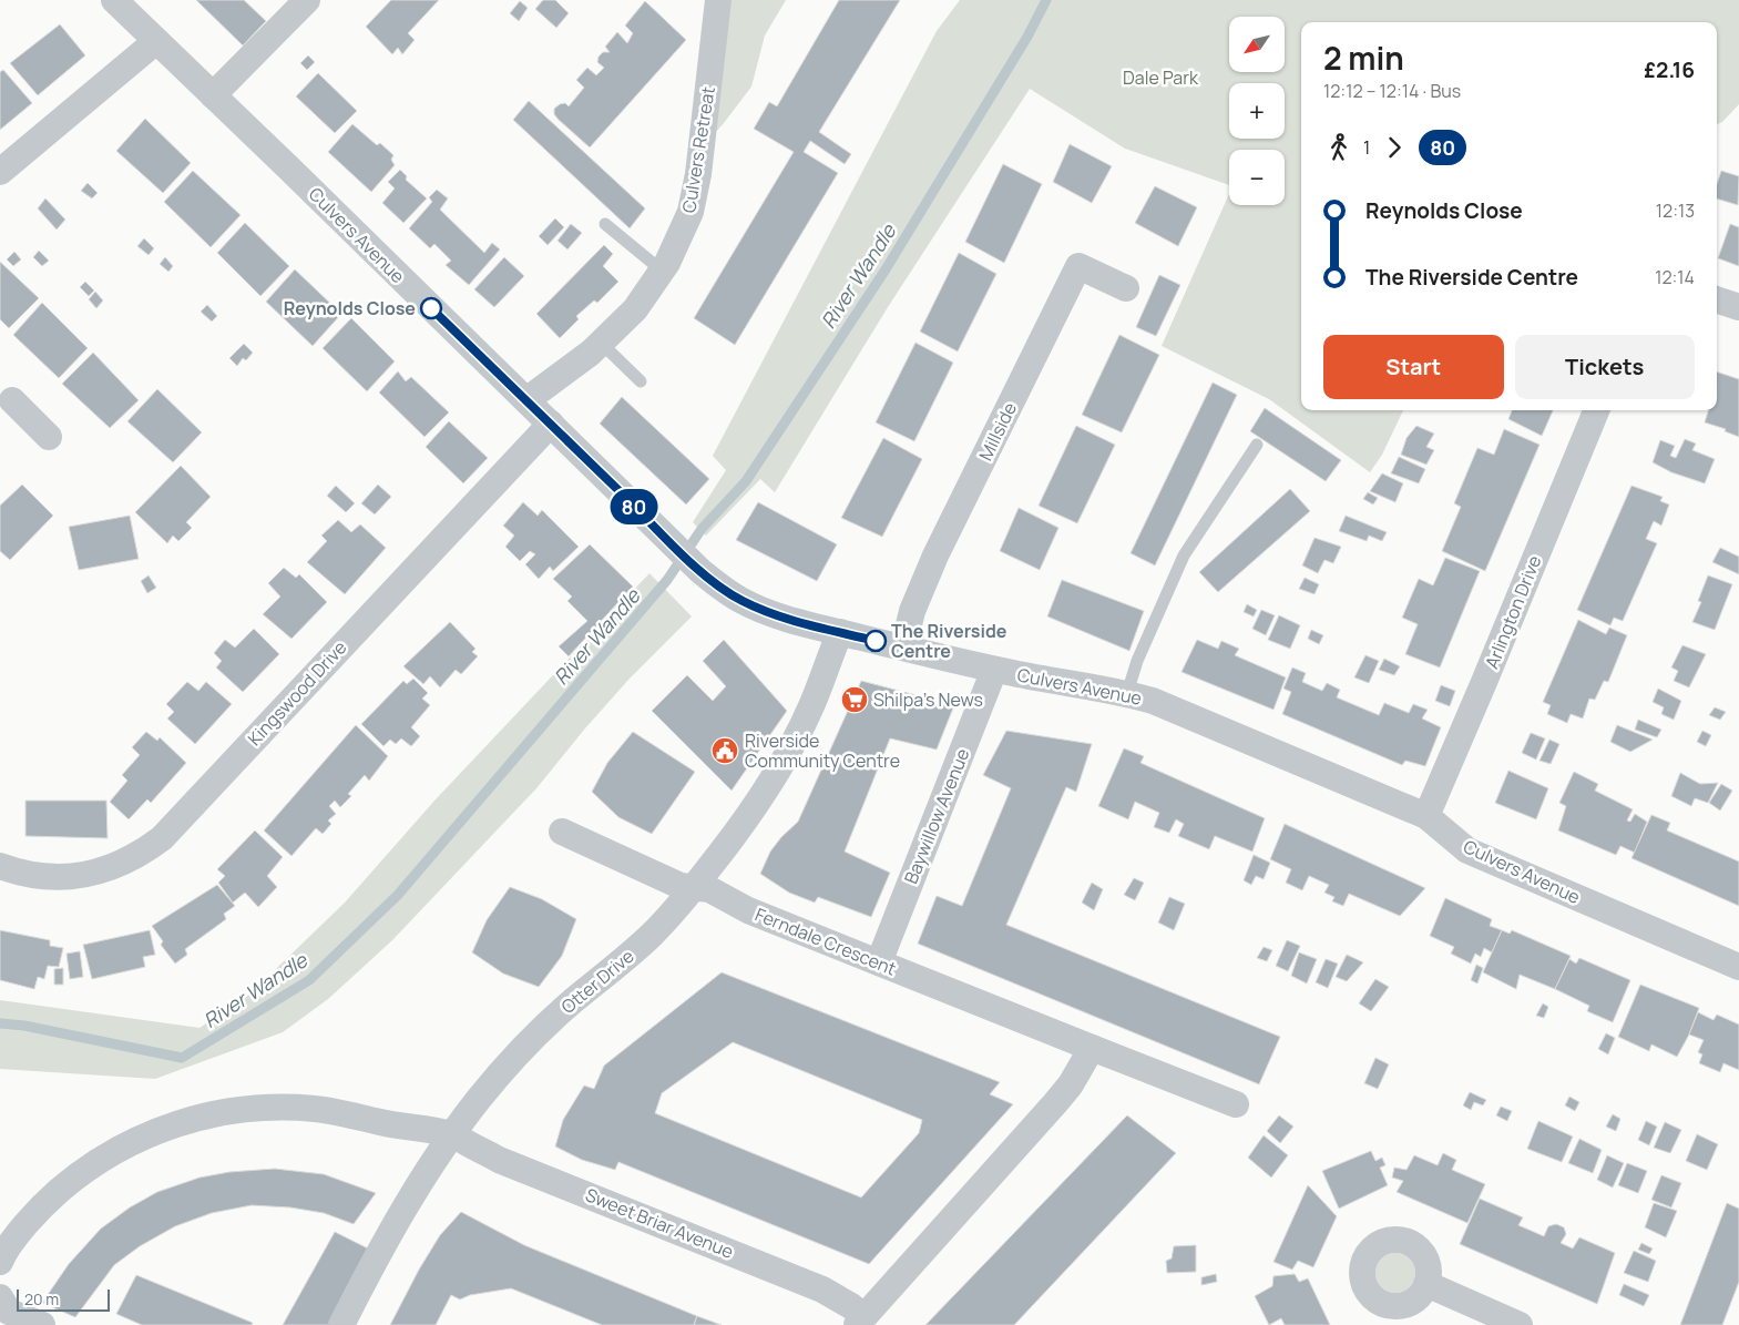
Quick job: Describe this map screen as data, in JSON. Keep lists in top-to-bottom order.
{
  "streets": {
    "street": [
      "Culvers Retreat",
      "Culvers Avenue",
      "Millside",
      "Arlington Drive",
      "Kingswood Drive",
      "Baywillow Avenue",
      "Ferndale Crescent",
      "Otter Drive",
      "Sweet Briar Avenue"
    ]
  },
  "crossings": [
    ["Culvers Retreat", "Culvers Avenue"],
    ["Culvers Avenue", "Millside"],
    ["Culvers Avenue", "Arlington Drive"],
    ["Culvers Avenue", "Kingswood Drive"],
    ["Culvers Avenue", "Baywillow Avenue"],
    ["Culvers Avenue", "Otter Drive"],
    ["Baywillow Avenue", "Ferndale Crescent"],
    ["Ferndale Crescent", "Otter Drive"],
    ["Otter Drive", "Sweet Briar Avenue"]
  ],
  "water": ["River Wandle"],
  "parks": ["Dale Park"],
  "places": {
    "other": ["Reynolds Close", "The Riverside Centre"],
    "supermarket": ["Shilpa's News"],
    "public building": ["Riverside Community Centre"]
  },
  "lines": ["bus line 80"],
  "scale_bar": "20 m",
  "north": "bottom left",
  "page": {
    "on_map": "80",
    "map_buttons": ["+", "−"],
    "heading": ["2 min", "12:12 – 12:14 · Bus", "£2.16"],
    "legs": ["1", "80"],
    "list": [
      {
        "name": "Reynolds Close",
        "value": "12:13"
      },
      {
        "name": "The Riverside Centre",
        "value": "12:14"
      }
    ],
    "buttons": ["Start", "Tickets"],
    "scale": "20 m"
  }
}
